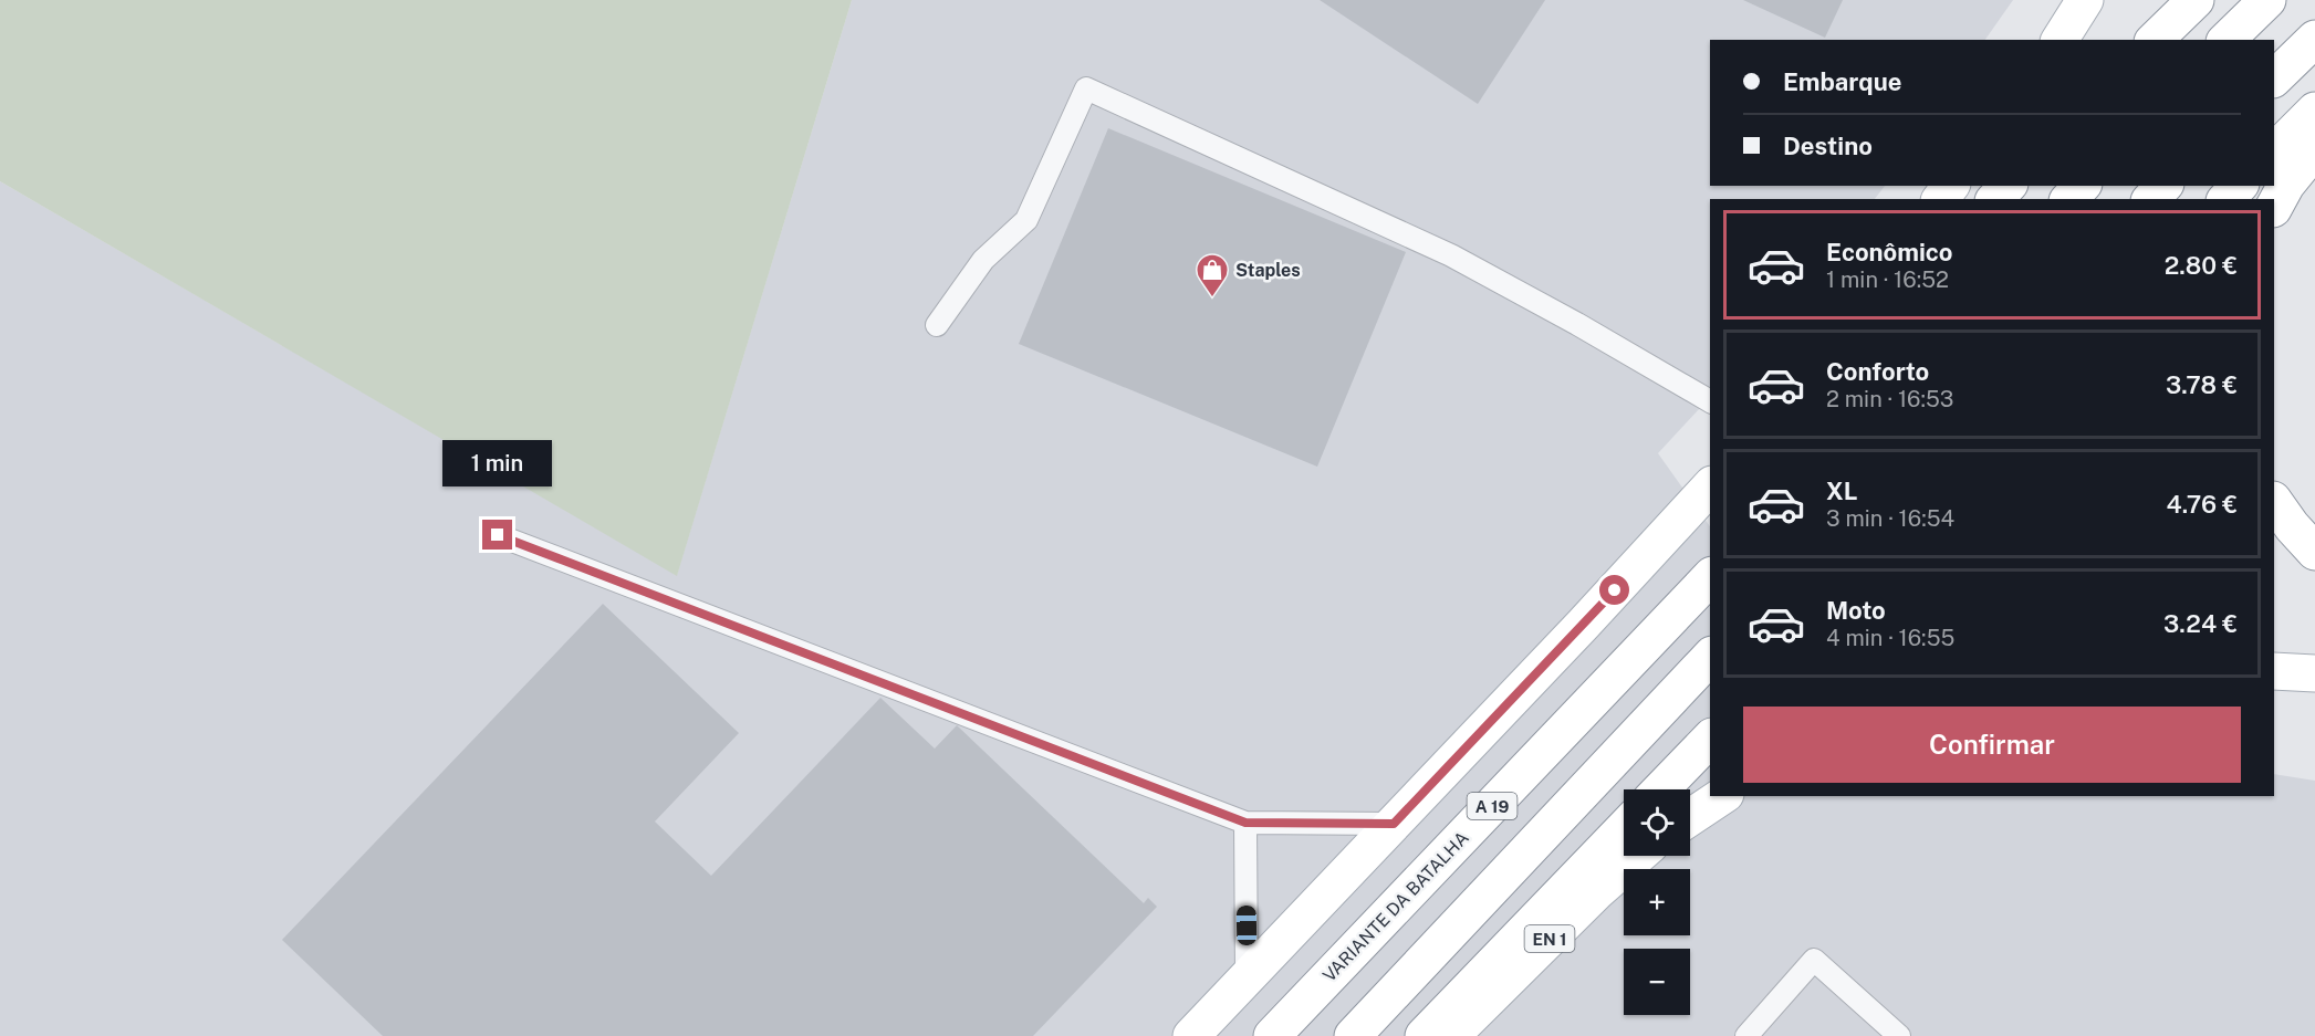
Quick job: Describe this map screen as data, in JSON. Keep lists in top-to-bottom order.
{
  "streets": {
    "main road": ["A 19", "VARIANTE DA BATALHA", "EN 1"]
  },
  "places": {
    "shop": ["Staples"]
  },
  "page": {
    "banner": ["Embarque", "Destino"],
    "list": [
      {
        "name": "Econômico",
        "note": "1 min · 16:52",
        "value": "2.80 €"
      },
      {
        "name": "Conforto",
        "note": "2 min · 16:53",
        "value": "3.78 €"
      },
      {
        "name": "XL",
        "note": "3 min · 16:54",
        "value": "4.76 €"
      },
      {
        "name": "Moto",
        "note": "4 min · 16:55",
        "value": "3.24 €"
      }
    ],
    "bubble": "1 min",
    "buttons": "Confirmar",
    "map_buttons": ["+", "−"]
  }
}
